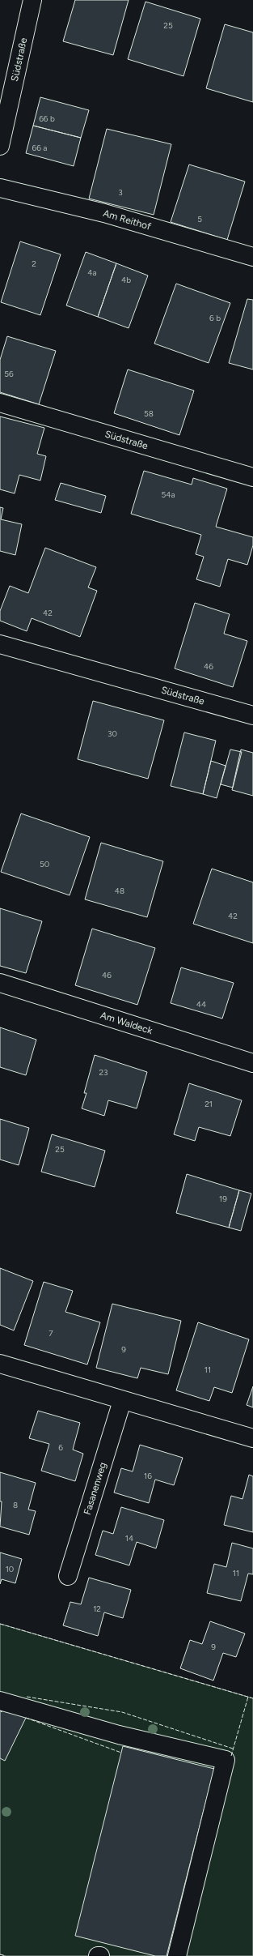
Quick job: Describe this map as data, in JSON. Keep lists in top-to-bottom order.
{
  "streets": {
    "street": [
      "Südstraße",
      "Am Reithof",
      "Am Waldeck",
      "Fasanenweg"
    ]
  },
  "house_numbers": [
    "25",
    "66 b",
    "66 a",
    "3",
    "5",
    "2",
    "4a",
    "4b",
    "6 b",
    "56",
    "58",
    "54a",
    "42",
    "46",
    "30",
    "50",
    "48",
    "42",
    "46",
    "44",
    "23",
    "21",
    "25",
    "19",
    "7",
    "9",
    "11",
    "6",
    "16",
    "8",
    "14",
    "10",
    "11",
    "12",
    "9"
  ]
}
